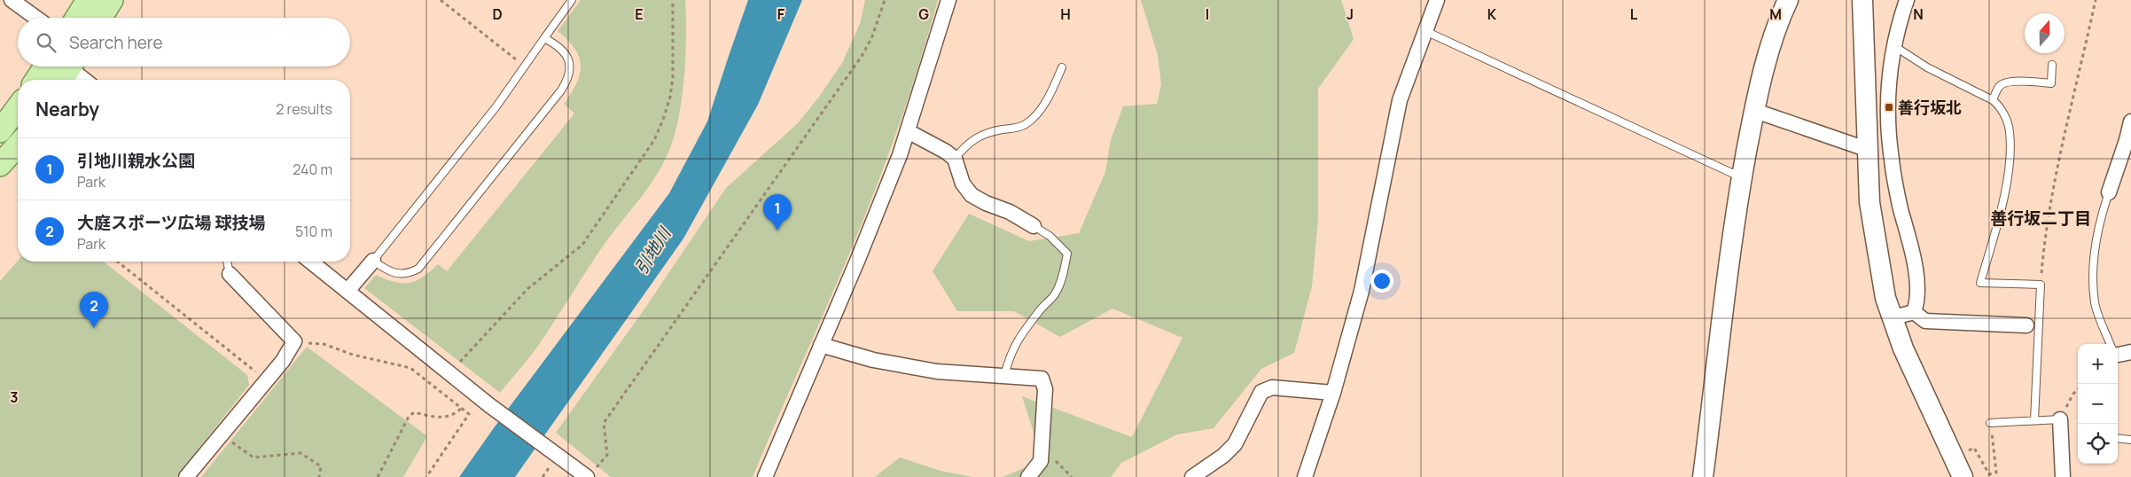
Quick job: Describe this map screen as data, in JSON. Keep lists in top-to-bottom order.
{
  "districts": ["善行坂二丁目"],
  "water": ["引地川"],
  "places": {
    "transit": ["善行坂北"]
  },
  "north": "top",
  "page": {
    "search": "Search here",
    "heading": ["Nearby", "2 results"],
    "list": [
      {
        "mark": "1",
        "name": "引地川親水公園",
        "note": "Park",
        "value": "240 m"
      },
      {
        "mark": "2",
        "name": "大庭スポーツ広場 球技場",
        "note": "Park",
        "value": "510 m"
      }
    ],
    "pins": ["1", "2"],
    "map_buttons": ["+", "−"]
  },
  "grid": {
    "columns": [
      "D",
      "E",
      "F",
      "G",
      "H",
      "I",
      "J",
      "K",
      "L",
      "M",
      "N"
    ],
    "rows": ["3"]
  }
}
